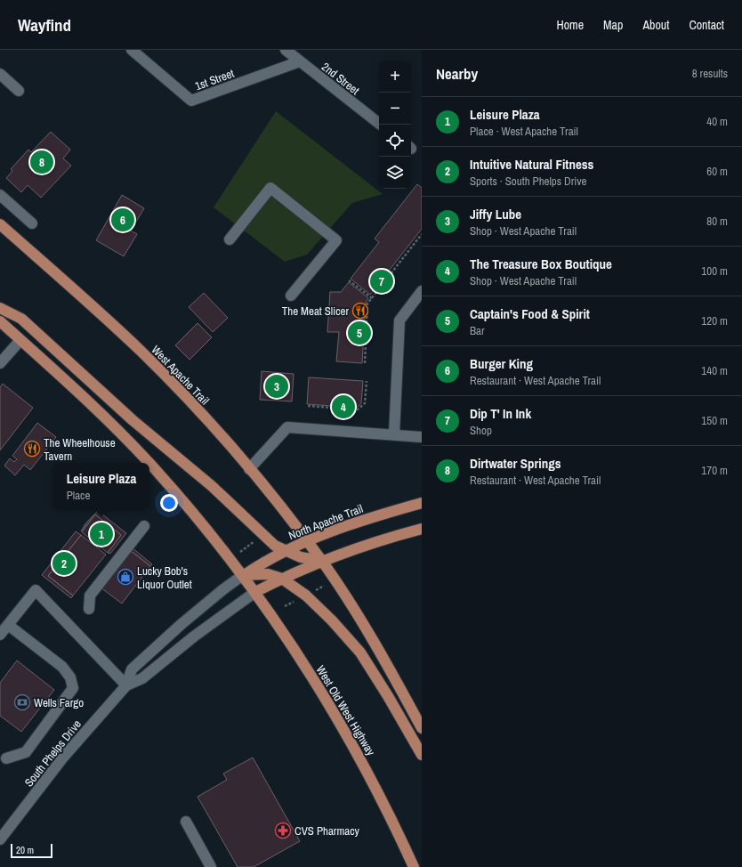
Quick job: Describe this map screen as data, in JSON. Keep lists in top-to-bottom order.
{
  "streets": {
    "main road": ["West Apache Trail", "North Apache Trail", "West Old West Highway"],
    "street": ["2nd Street", "1st Street", "South Phelps Drive"]
  },
  "crossings": [
    ["2nd Street", "1st Street"],
    ["West Apache Trail", "North Apache Trail"],
    ["North Apache Trail", "West Old West Highway"],
    ["North Apache Trail", "South Phelps Drive"],
    ["West Old West Highway", "South Phelps Drive"]
  ],
  "places": {
    "restaurant": ["The Meat Slicer", "The Wheelhouse Tavern"],
    "shop": ["Lucky Bob's Liquor Outlet"],
    "bank": ["Wells Fargo"],
    "pharmacy": ["CVS Pharmacy"]
  },
  "scale_bar": "20 m",
  "page": {
    "header": "Wayfind",
    "nav": [
      "Home",
      "Map",
      "About",
      "Contact"
    ],
    "heading": ["Nearby", "8 results"],
    "map_buttons": ["+", "−"],
    "list": [
      {
        "mark": "1",
        "name": "Leisure Plaza",
        "note": "Place · West Apache Trail",
        "value": "40 m"
      },
      {
        "mark": "2",
        "name": "Intuitive Natural Fitness",
        "note": "Sports · South Phelps Drive",
        "value": "60 m"
      },
      {
        "mark": "3",
        "name": "Jiffy Lube",
        "note": "Shop · West Apache Trail",
        "value": "80 m"
      },
      {
        "mark": "4",
        "name": "The Treasure Box Boutique",
        "note": "Shop · West Apache Trail",
        "value": "100 m"
      },
      {
        "mark": "5",
        "name": "Captain's Food & Spirit",
        "note": "Bar",
        "value": "120 m"
      },
      {
        "mark": "6",
        "name": "Burger King",
        "note": "Restaurant · West Apache Trail",
        "value": "140 m"
      },
      {
        "mark": "7",
        "name": "Dip T' In Ink",
        "note": "Shop",
        "value": "150 m"
      },
      {
        "mark": "8",
        "name": "Dirtwater Springs",
        "note": "Restaurant · West Apache Trail",
        "value": "170 m"
      }
    ],
    "pins": [
      "8",
      "6",
      "7",
      "5",
      "3",
      "4",
      "1",
      "2"
    ],
    "popup": ["Leisure Plaza", "Place"],
    "scale": "20 m"
  }
}
